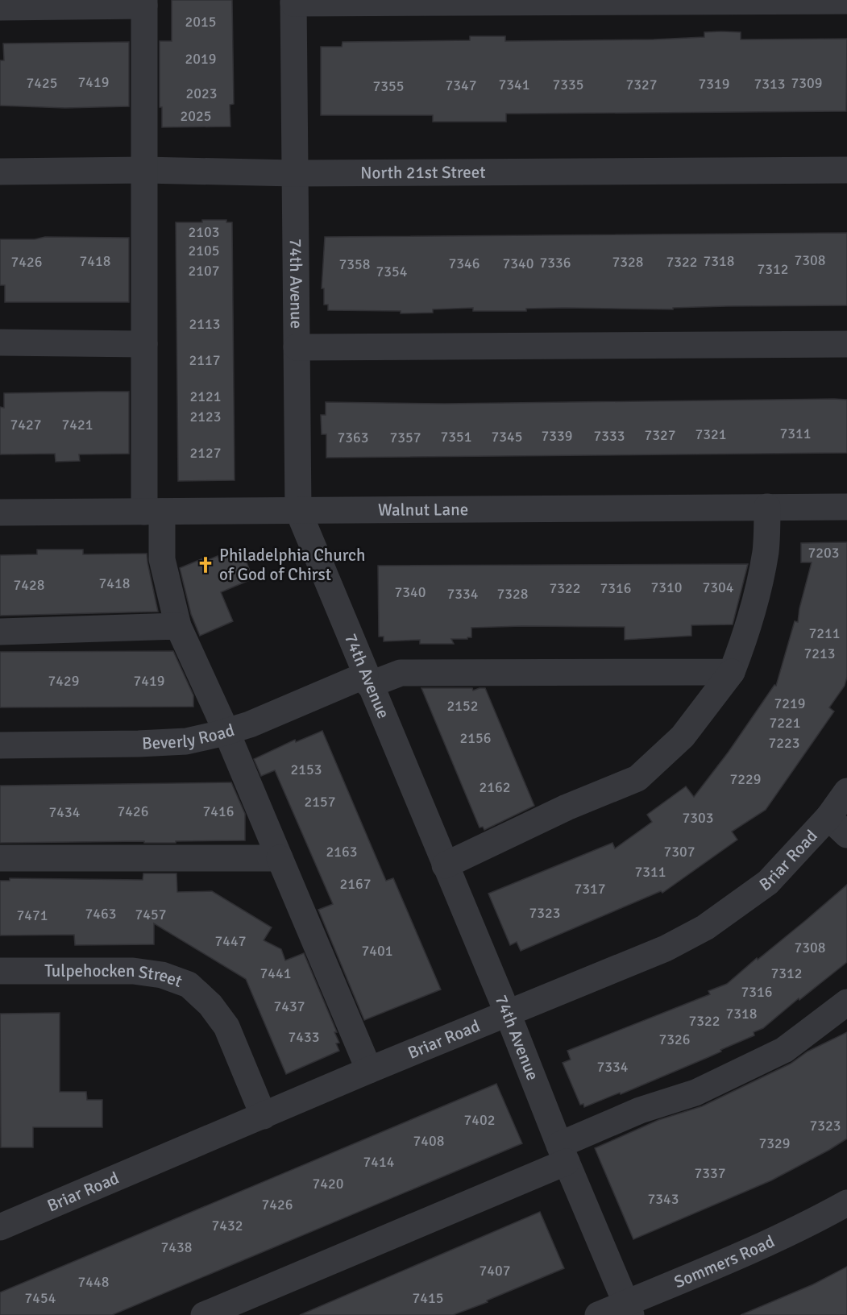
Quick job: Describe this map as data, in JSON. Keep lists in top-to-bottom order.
{
  "streets": {
    "street": [
      "North 21st Street",
      "74th Avenue",
      "Walnut Lane",
      "Beverly Road",
      "Briar Road",
      "Tulpehocken Street",
      "Sommers Road"
    ]
  },
  "crossings": [
    ["North 21st Street", "74th Avenue"],
    ["74th Avenue", "Walnut Lane"],
    ["74th Avenue", "Beverly Road"],
    ["74th Avenue", "Briar Road"],
    ["74th Avenue", "Sommers Road"],
    ["Briar Road", "Tulpehocken Street"]
  ],
  "places": {
    "church": ["Philadelphia Church of God of Chirst"]
  },
  "house_numbers": [
    "2015",
    "2019",
    "7419",
    "7425",
    "7309",
    "7319",
    "7313",
    "7341",
    "7335",
    "7327",
    "7347",
    "7355",
    "2023",
    "2025",
    "2103",
    "2105",
    "7308",
    "7418",
    "7318",
    "7426",
    "7328",
    "7322",
    "7336",
    "7346",
    "7340",
    "7358",
    "7312",
    "2107",
    "7354",
    "2113",
    "2117",
    "2121",
    "2123",
    "7427",
    "7421",
    "7311",
    "7321",
    "7327",
    "7339",
    "7333",
    "7351",
    "7345",
    "7363",
    "7357",
    "2127",
    "7203",
    "7418",
    "7428",
    "7310",
    "7304",
    "7322",
    "7316",
    "7340",
    "7334",
    "7328",
    "7211",
    "7213",
    "7429",
    "7419",
    "7219",
    "2152",
    "7221",
    "2156",
    "7223",
    "2153",
    "7229",
    "2162",
    "2157",
    "7426",
    "7416",
    "7434",
    "7303",
    "2163",
    "7307",
    "7311",
    "2167",
    "7317",
    "7323",
    "7463",
    "7457",
    "7471",
    "7447",
    "7308",
    "7401",
    "7441",
    "7312",
    "7316",
    "7437",
    "7318",
    "7322",
    "7433",
    "7326",
    "7334",
    "7402",
    "7323",
    "7408",
    "7329",
    "7414",
    "7337",
    "7420",
    "7343",
    "7426",
    "7432",
    "7438",
    "7407",
    "7448",
    "7454",
    "7415"
  ]
}
